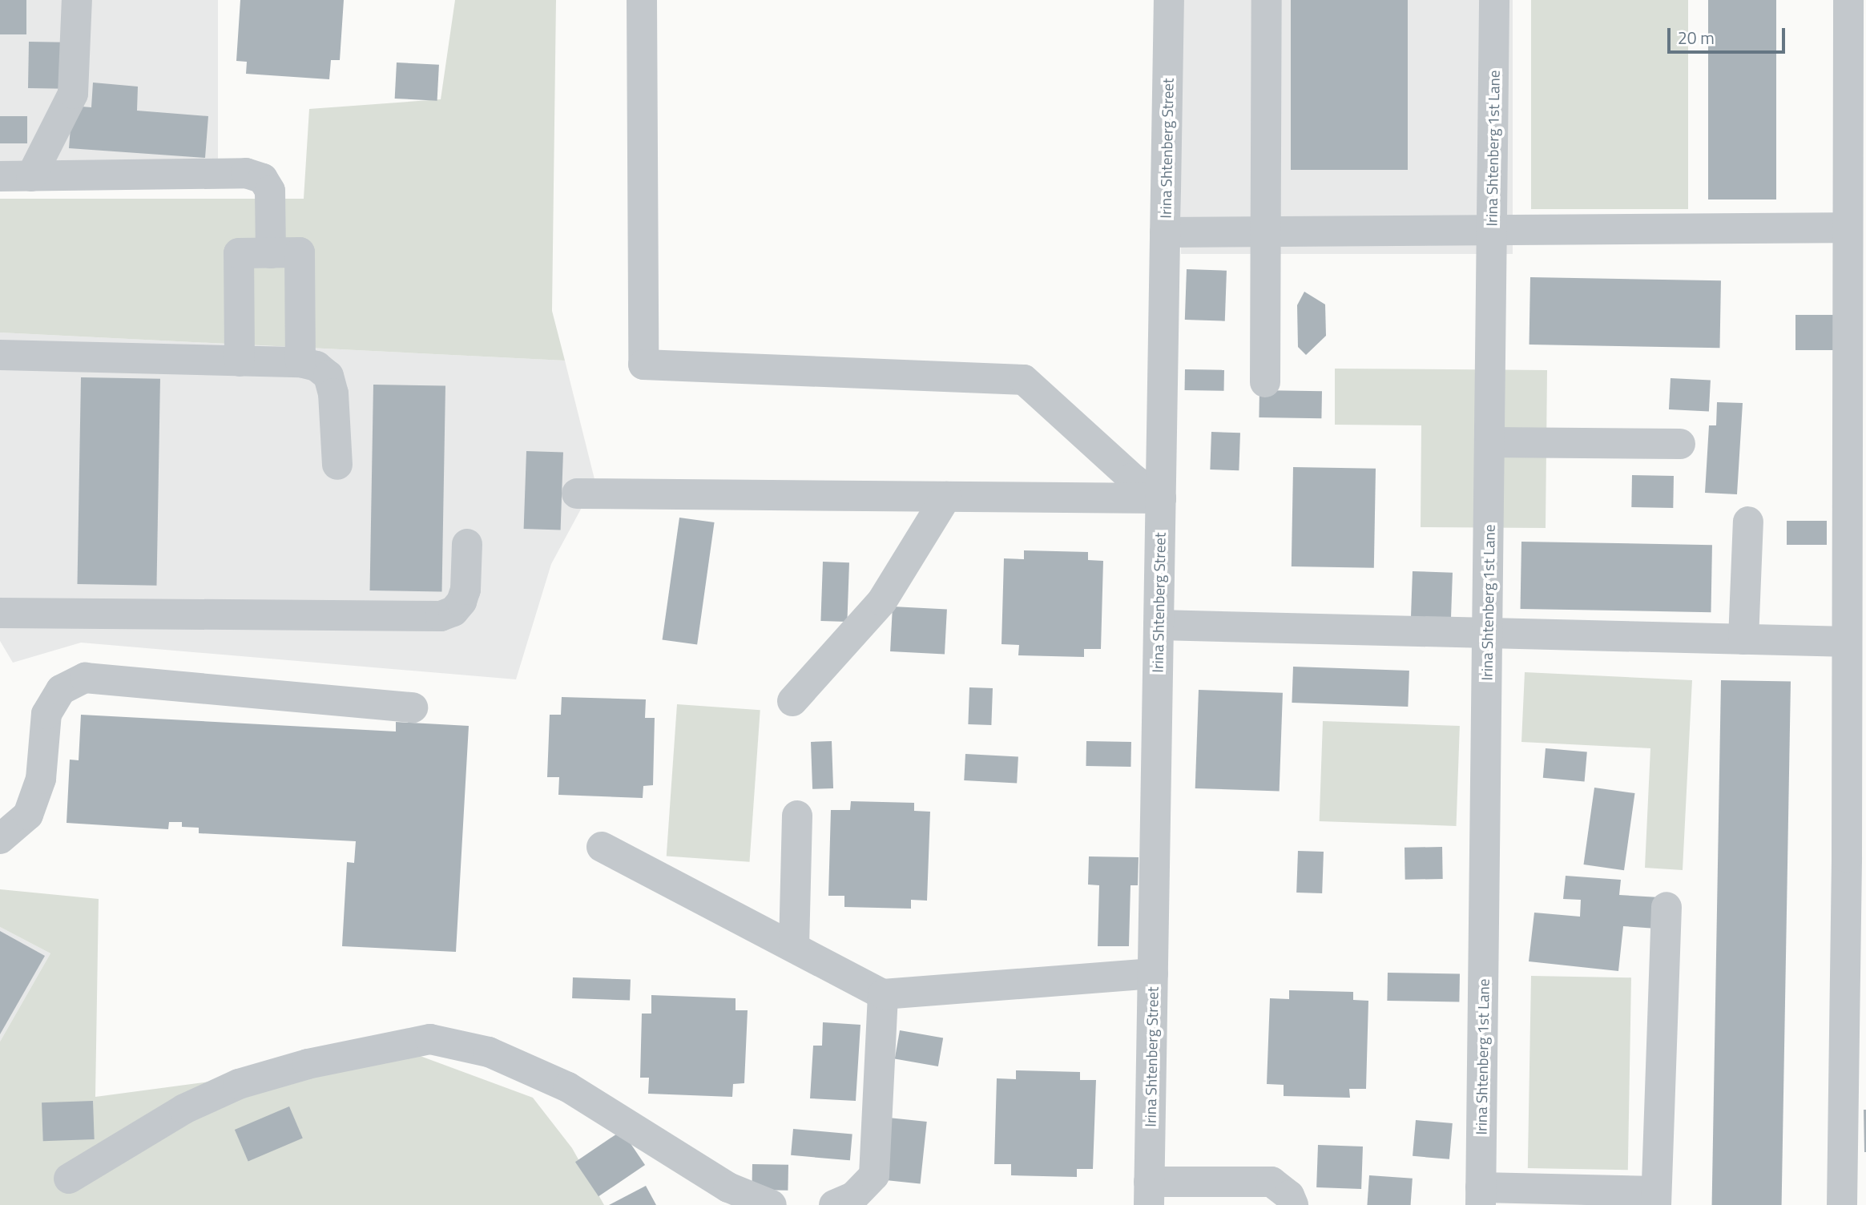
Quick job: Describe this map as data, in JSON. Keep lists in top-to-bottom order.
{
  "streets": {
    "lane": ["Irina Shtenberg Street", "Irina Shtenberg 1st Lane"]
  },
  "scale_bar": "20 m"
}
